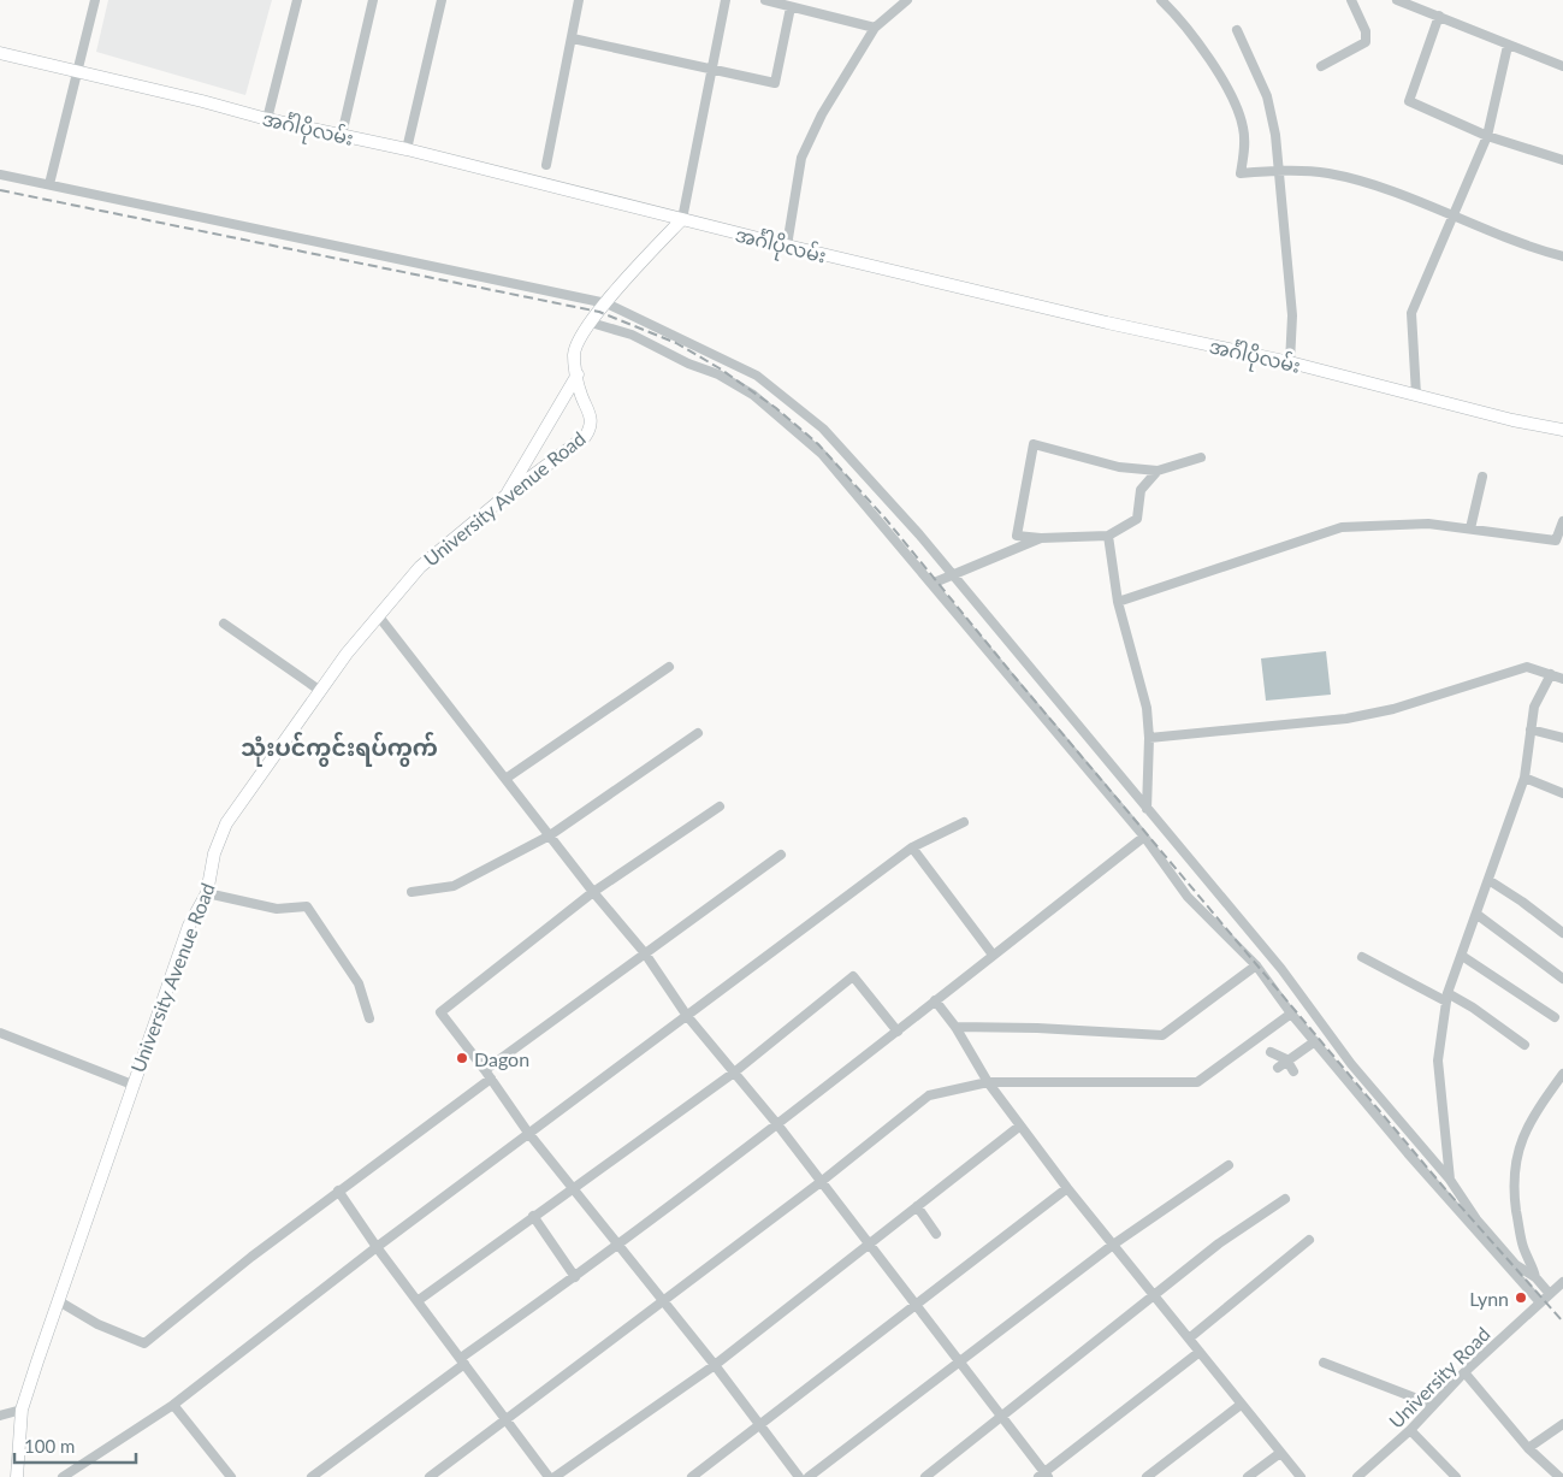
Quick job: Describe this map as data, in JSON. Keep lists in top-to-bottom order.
{
  "streets": {
    "main road": ["အင်္ဂါပိုလမ်း", "University Avenue Road"],
    "street": ["University Road"]
  },
  "crossings": [
    ["အင်္ဂါပိုလမ်း", "University Avenue Road"]
  ],
  "districts": ["သုံးပင်ကွင်းရပ်ကွက်"],
  "places": ["Dagon", "Lynn"],
  "scale_bar": "100 m"
}
